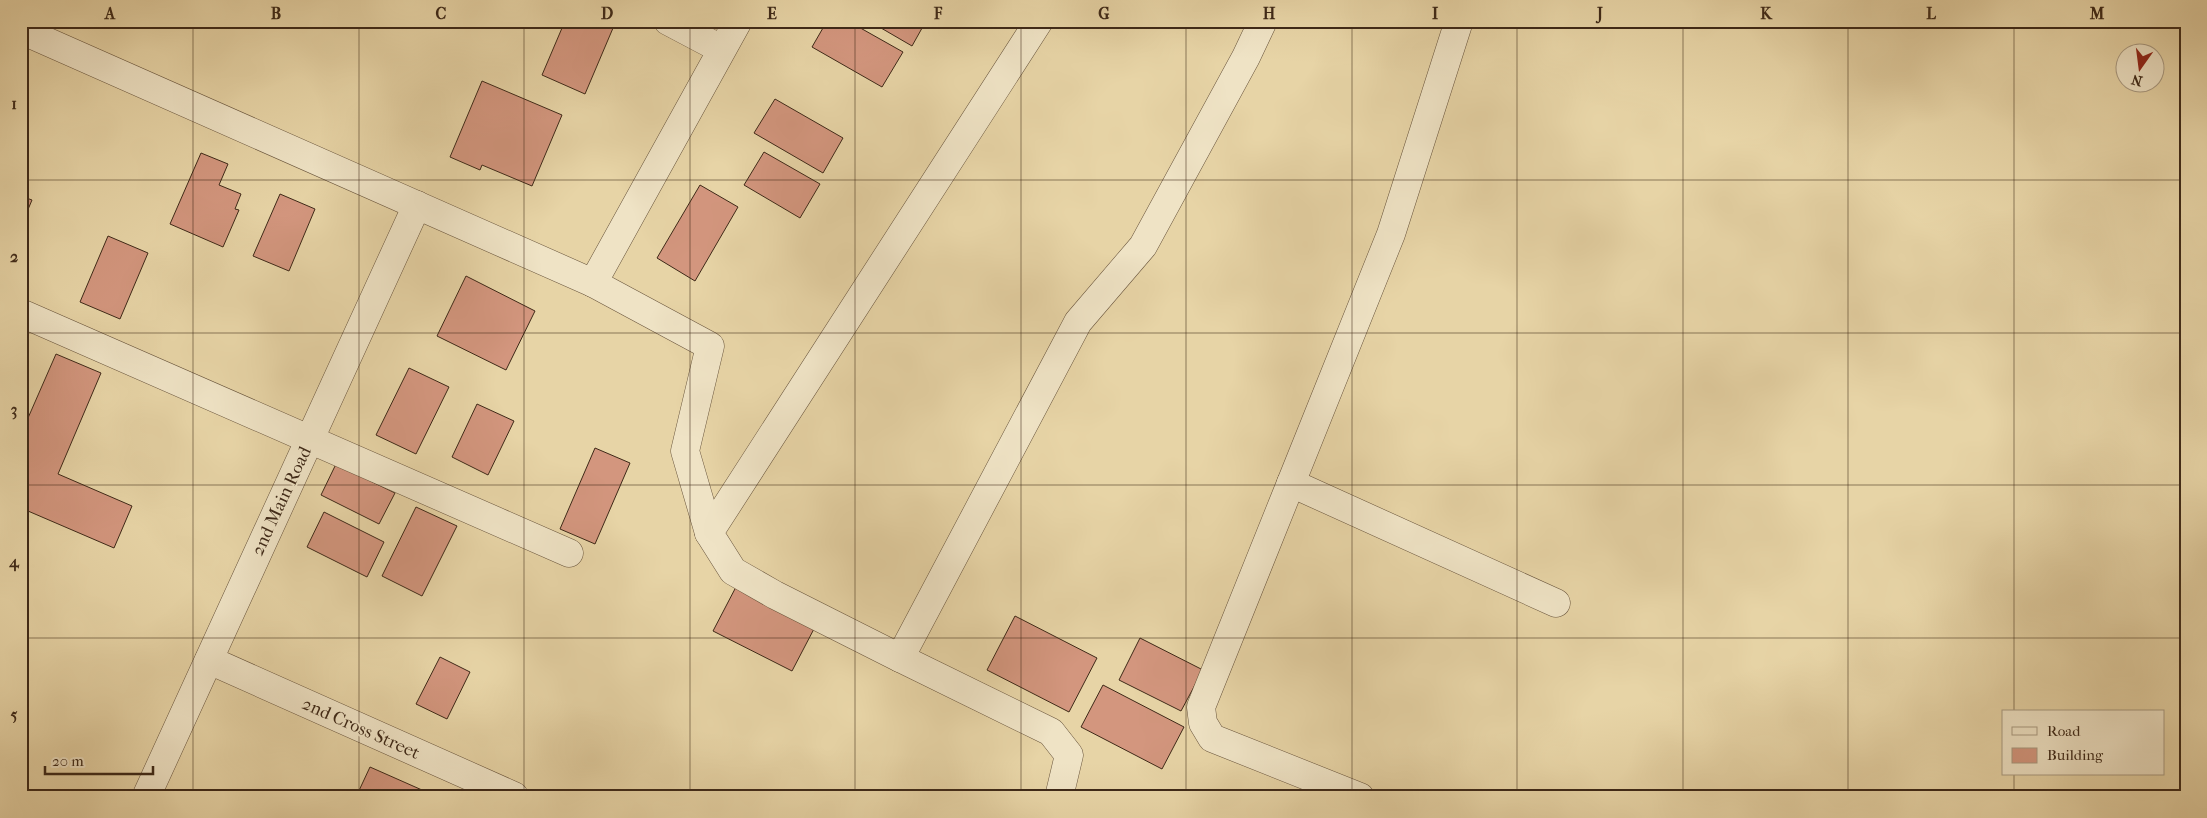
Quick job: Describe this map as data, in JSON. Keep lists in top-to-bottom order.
{
  "streets": {
    "street": ["2nd Main Road", "2nd Cross Street"]
  },
  "crossings": [
    ["2nd Main Road", "2nd Cross Street"]
  ],
  "legend": ["Road", "Building"],
  "scale_bar": "20 m",
  "north": "bottom",
  "grid": {
    "columns": [
      "A",
      "B",
      "C",
      "D",
      "E",
      "F",
      "G",
      "H",
      "I",
      "J",
      "K",
      "L",
      "M"
    ],
    "rows": [
      "1",
      "2",
      "3",
      "4",
      "5"
    ]
  }
}
